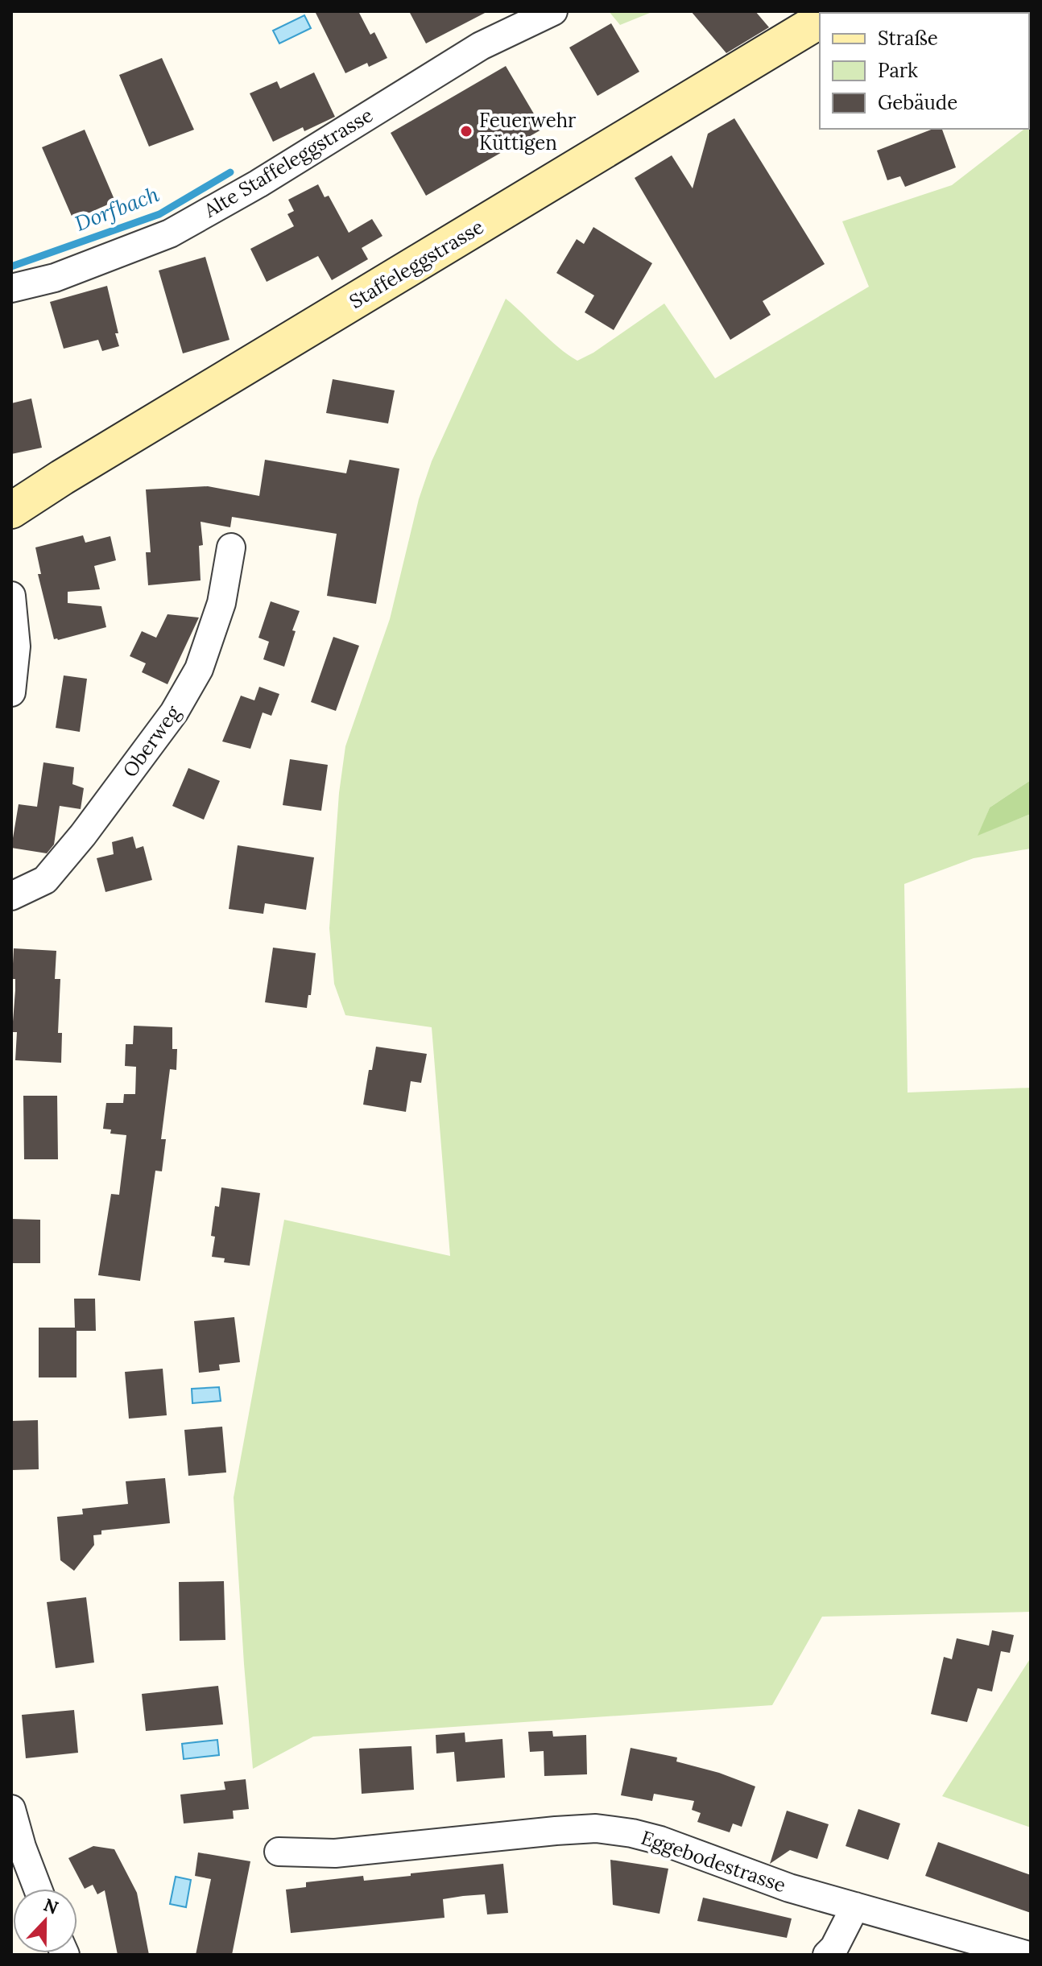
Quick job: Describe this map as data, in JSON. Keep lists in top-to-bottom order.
{
  "streets": {
    "street": [
      "Alte Staffeleggstrasse",
      "Staffeleggstrasse",
      "Oberweg",
      "Eggebodestrasse"
    ]
  },
  "water": ["Dorfbach"],
  "places": ["Feuerwehr Küttigen"],
  "legend": ["Straße", "Park", "Gebäude"],
  "north": "top"
}
